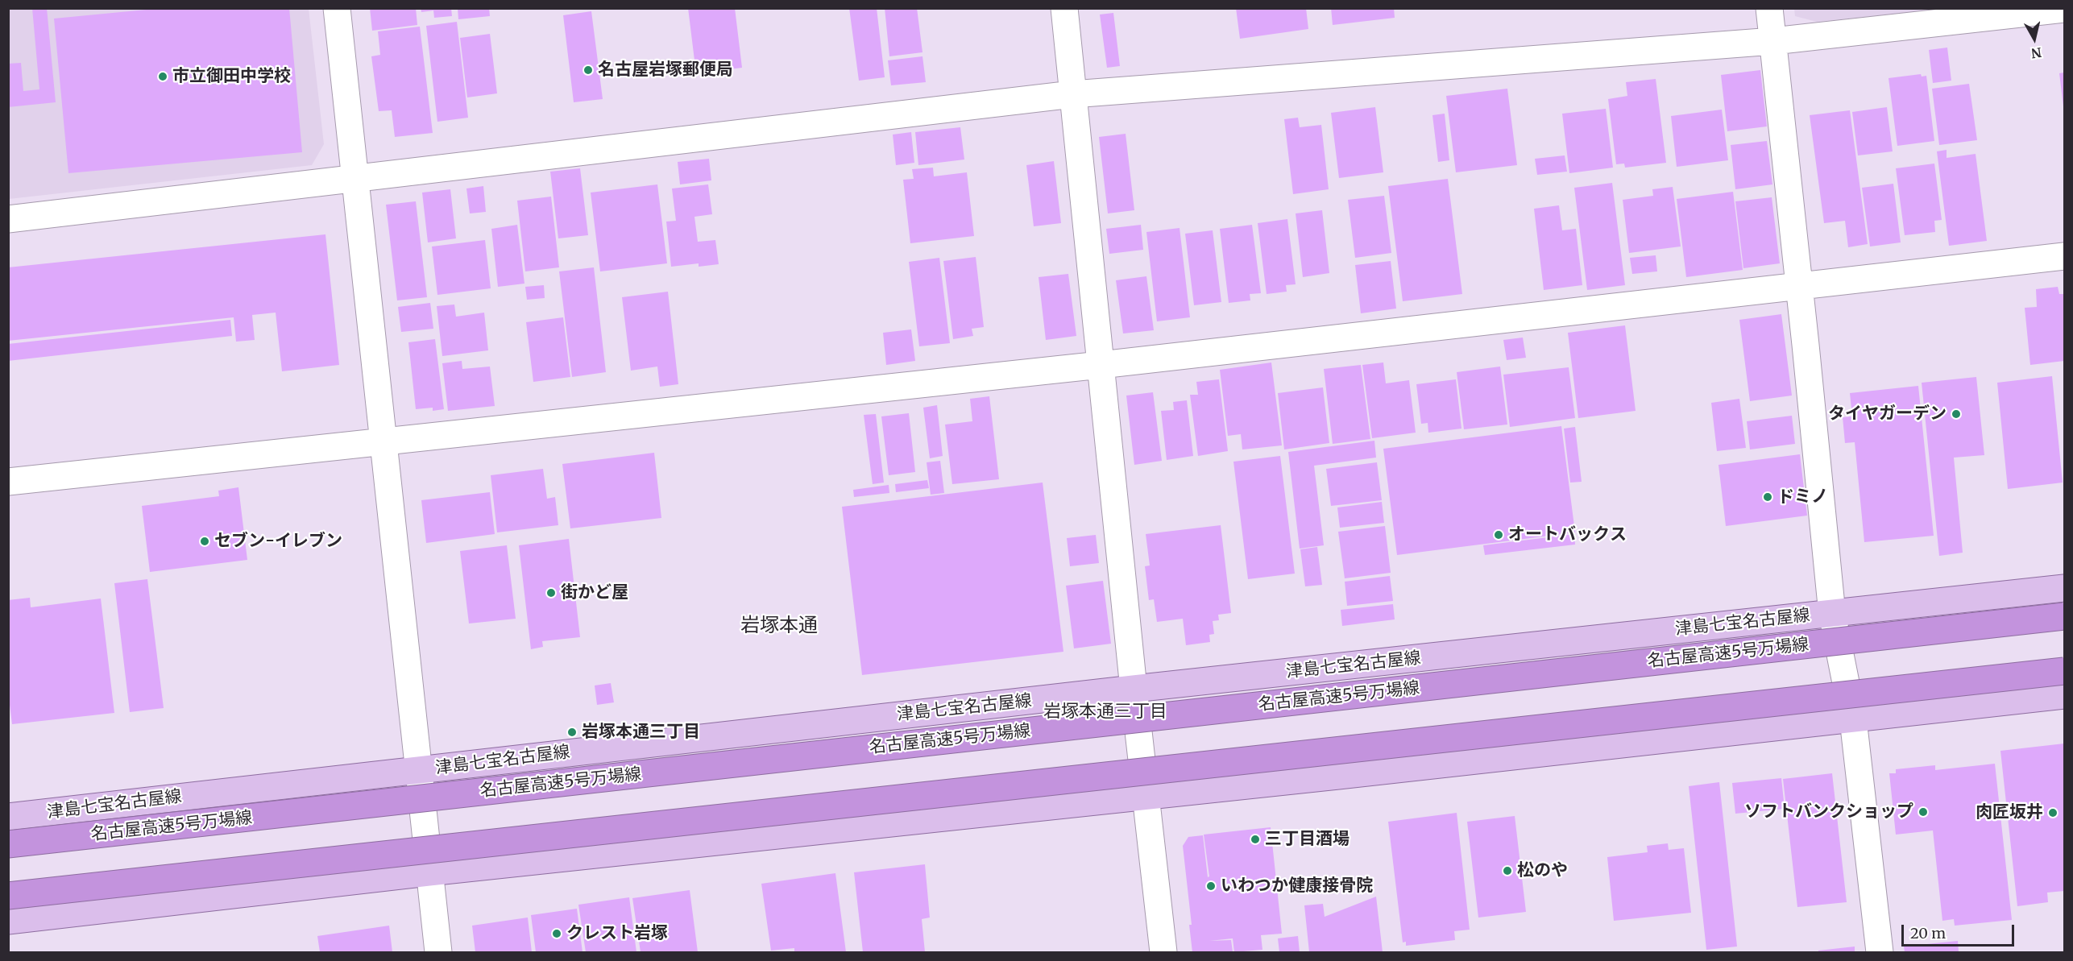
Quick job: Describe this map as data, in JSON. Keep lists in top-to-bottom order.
{
  "streets": {
    "highway": ["名古屋高速5号万場線"],
    "main road": ["津島七宝名古屋線"]
  },
  "districts": ["岩塚本通", "岩塚本通三丁目"],
  "places": [
    "名古屋岩塚郵便局",
    "市立御田中学校",
    "タイヤガーデン",
    "ドミノ",
    "オートバックス",
    "セブン-イレブン",
    "街かど屋",
    "岩塚本通三丁目",
    "ソフトバンクショップ",
    "肉匠坂井",
    "三丁目酒場",
    "松のや",
    "いわつか健康接骨院",
    "クレスト岩塚"
  ],
  "scale_bar": "20 m",
  "north": "bottom"
}
